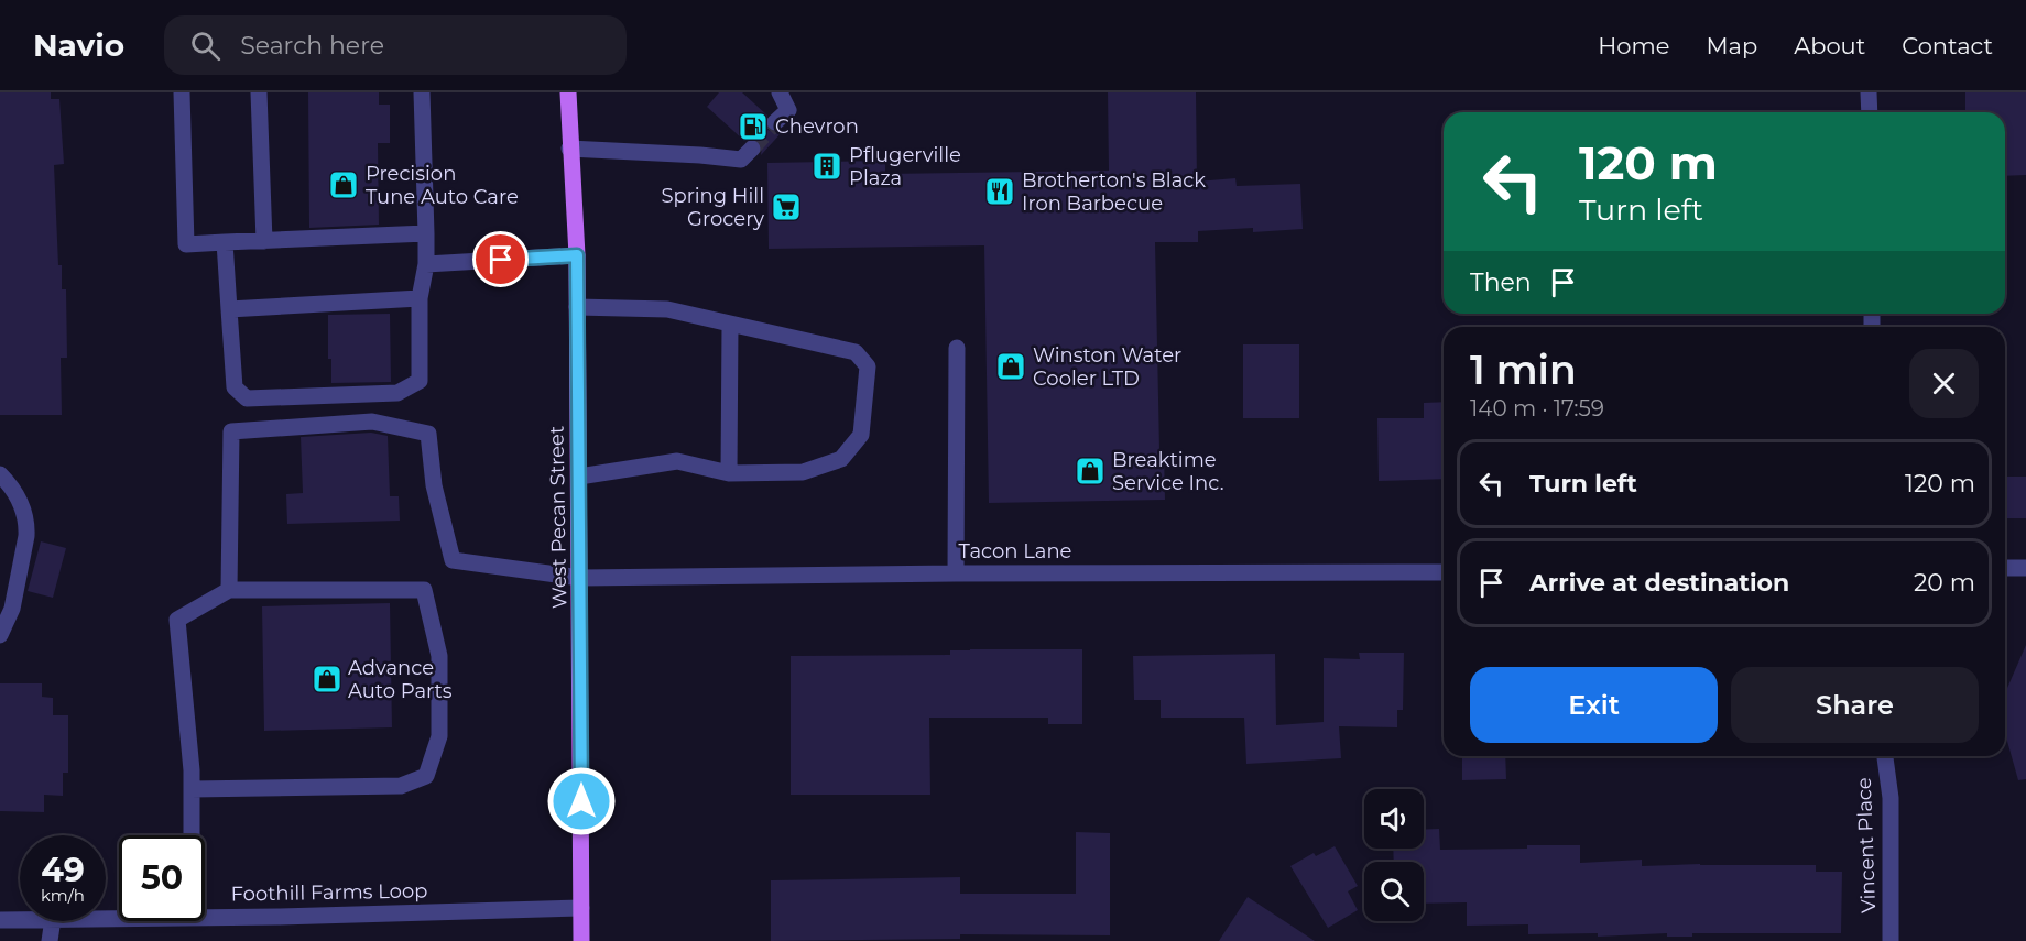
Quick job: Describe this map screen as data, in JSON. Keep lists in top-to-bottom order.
{
  "streets": {
    "main road": ["West Pecan Street"],
    "street": ["Tacon Lane", "Vincent Place", "Foothill Farms Loop"]
  },
  "crossings": [
    ["West Pecan Street", "Tacon Lane"],
    ["West Pecan Street", "Foothill Farms Loop"]
  ],
  "places": {
    "fuel station": ["Chevron"],
    "building": ["Pflugerville Plaza"],
    "shop": [
      "Precision Tune Auto Care",
      "Winston Water Cooler LTD",
      "Breaktime Service Inc.",
      "Advance Auto Parts"
    ],
    "restaurant": ["Brotherton's Black Iron Barbecue"],
    "supermarket": ["Spring Hill Grocery"]
  },
  "page": {
    "header": "Navio",
    "search": "Search here",
    "nav": [
      "Home",
      "Map",
      "About",
      "Contact"
    ],
    "turn": ["120 m", "Turn left"],
    "then": "Then",
    "heading": ["1 min", "140 m · 17:59"],
    "list": [
      {
        "name": "Turn left",
        "value": "120 m"
      },
      {
        "name": "Arrive at destination",
        "value": "20 m"
      }
    ],
    "buttons": ["Exit", "Share"],
    "speed": "49 km/h",
    "limit": "50"
  }
}
